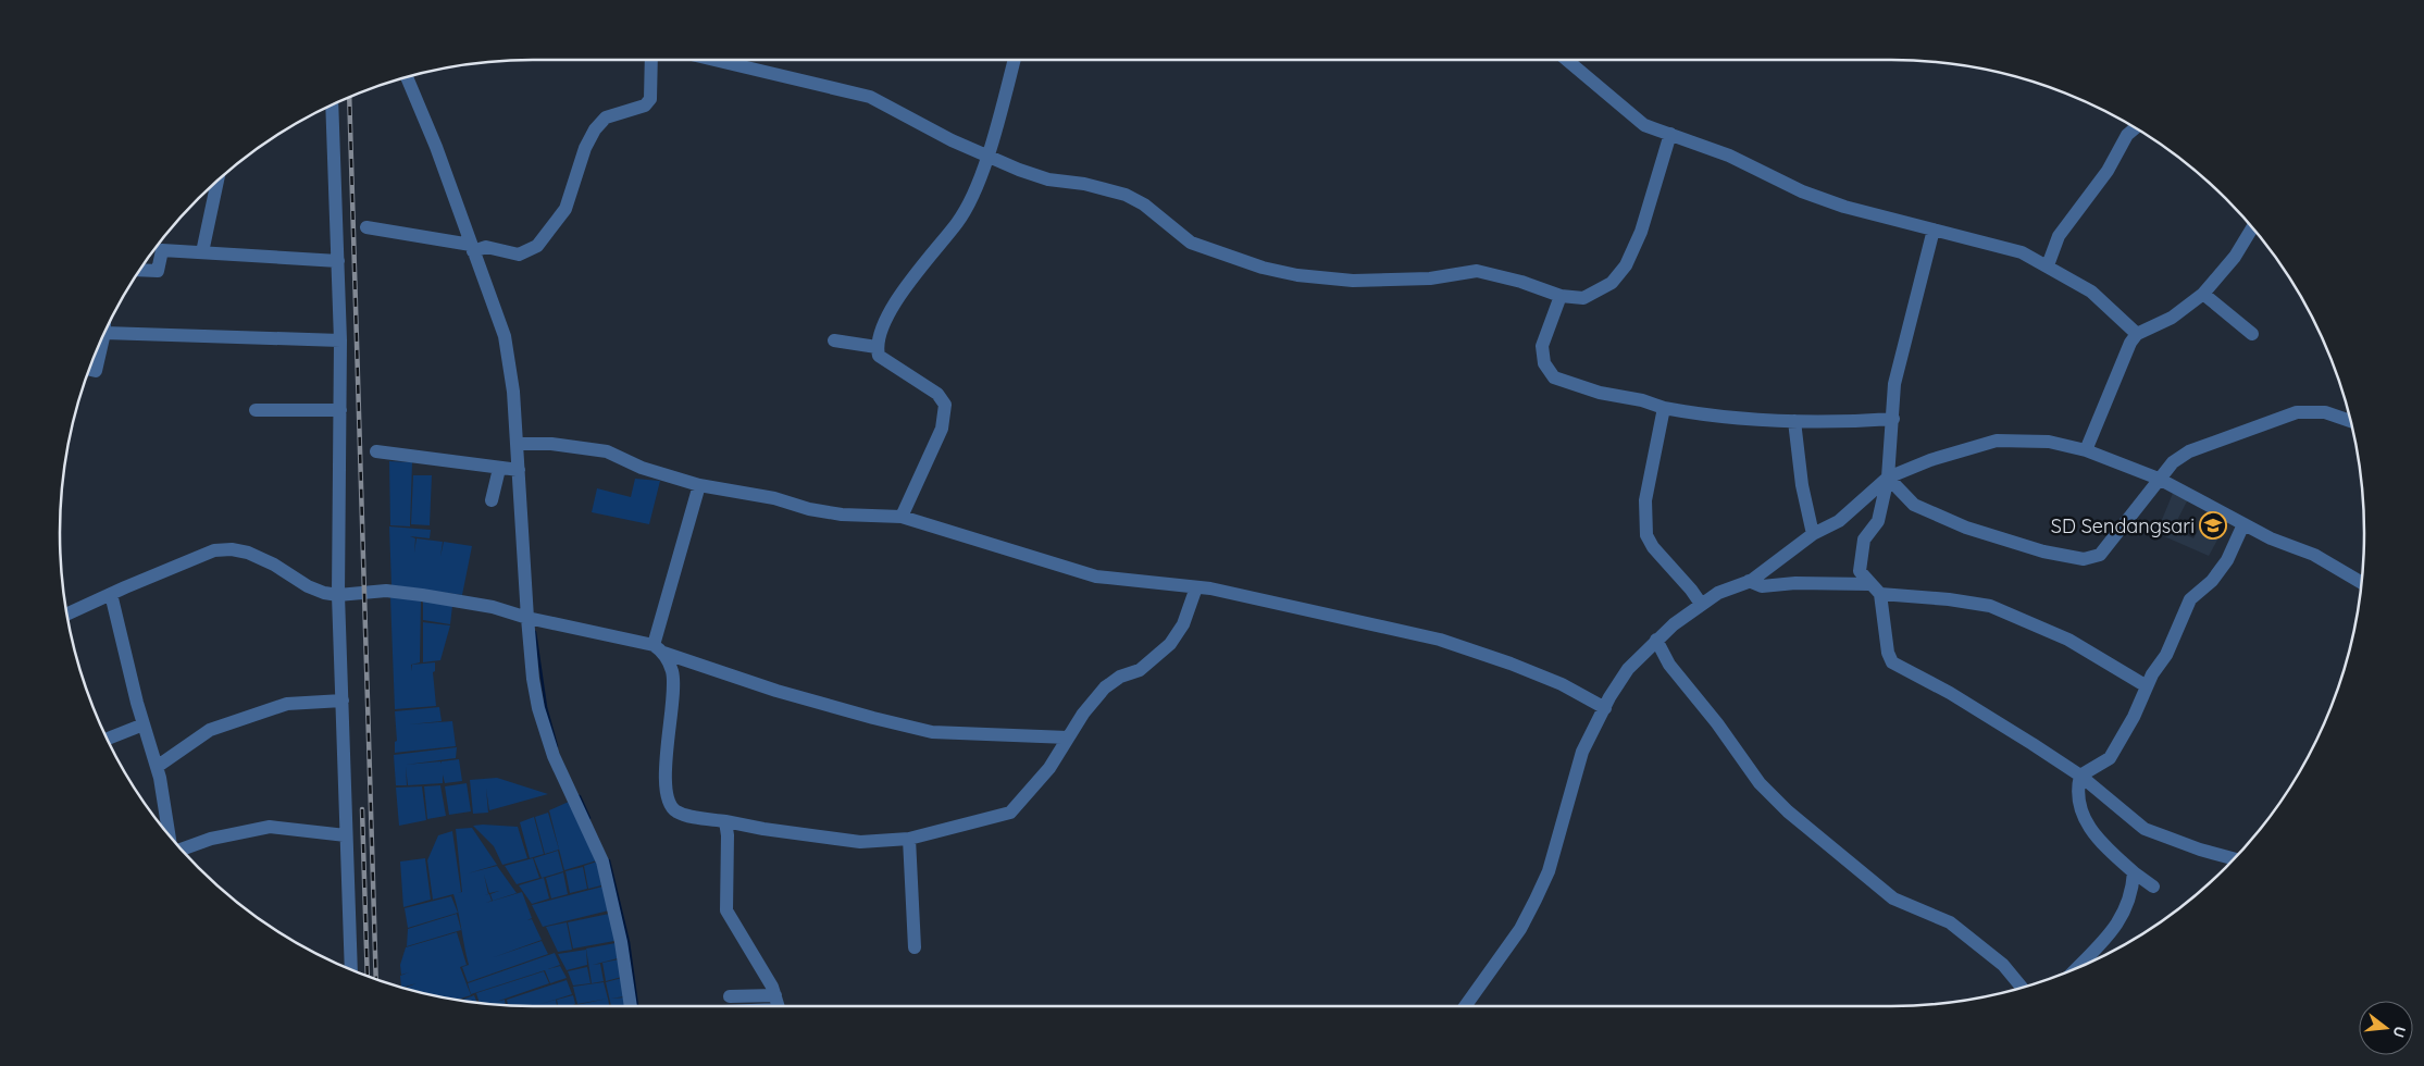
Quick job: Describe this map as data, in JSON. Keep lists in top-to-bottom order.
{
  "places": {
    "school or university": ["SD Sendangsari"]
  },
  "north": "right"
}
